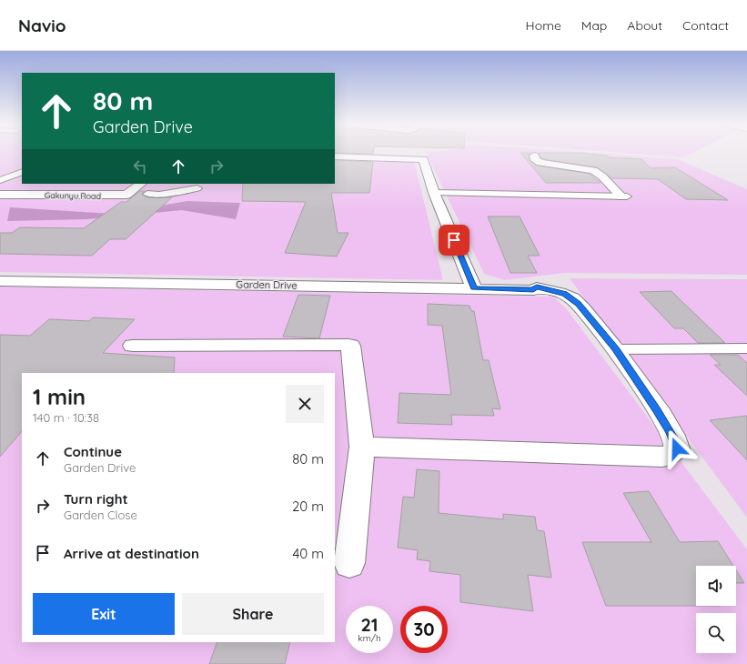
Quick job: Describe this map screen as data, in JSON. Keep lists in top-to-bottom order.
{
  "streets": {
    "street": ["Gakunyu Road", "Garden Drive"]
  },
  "page": {
    "header": "Navio",
    "nav": [
      "Home",
      "Map",
      "About",
      "Contact"
    ],
    "turn": ["80 m", "Garden Drive"],
    "heading": ["1 min", "140 m · 10:38"],
    "list": [
      {
        "name": "Continue",
        "note": "Garden Drive",
        "value": "80 m"
      },
      {
        "name": "Turn right",
        "note": "Garden Close",
        "value": "20 m"
      },
      {
        "name": "Arrive at destination",
        "value": "40 m"
      }
    ],
    "buttons": ["Exit", "Share"],
    "speed": "21 km/h",
    "limit": "30"
  }
}
